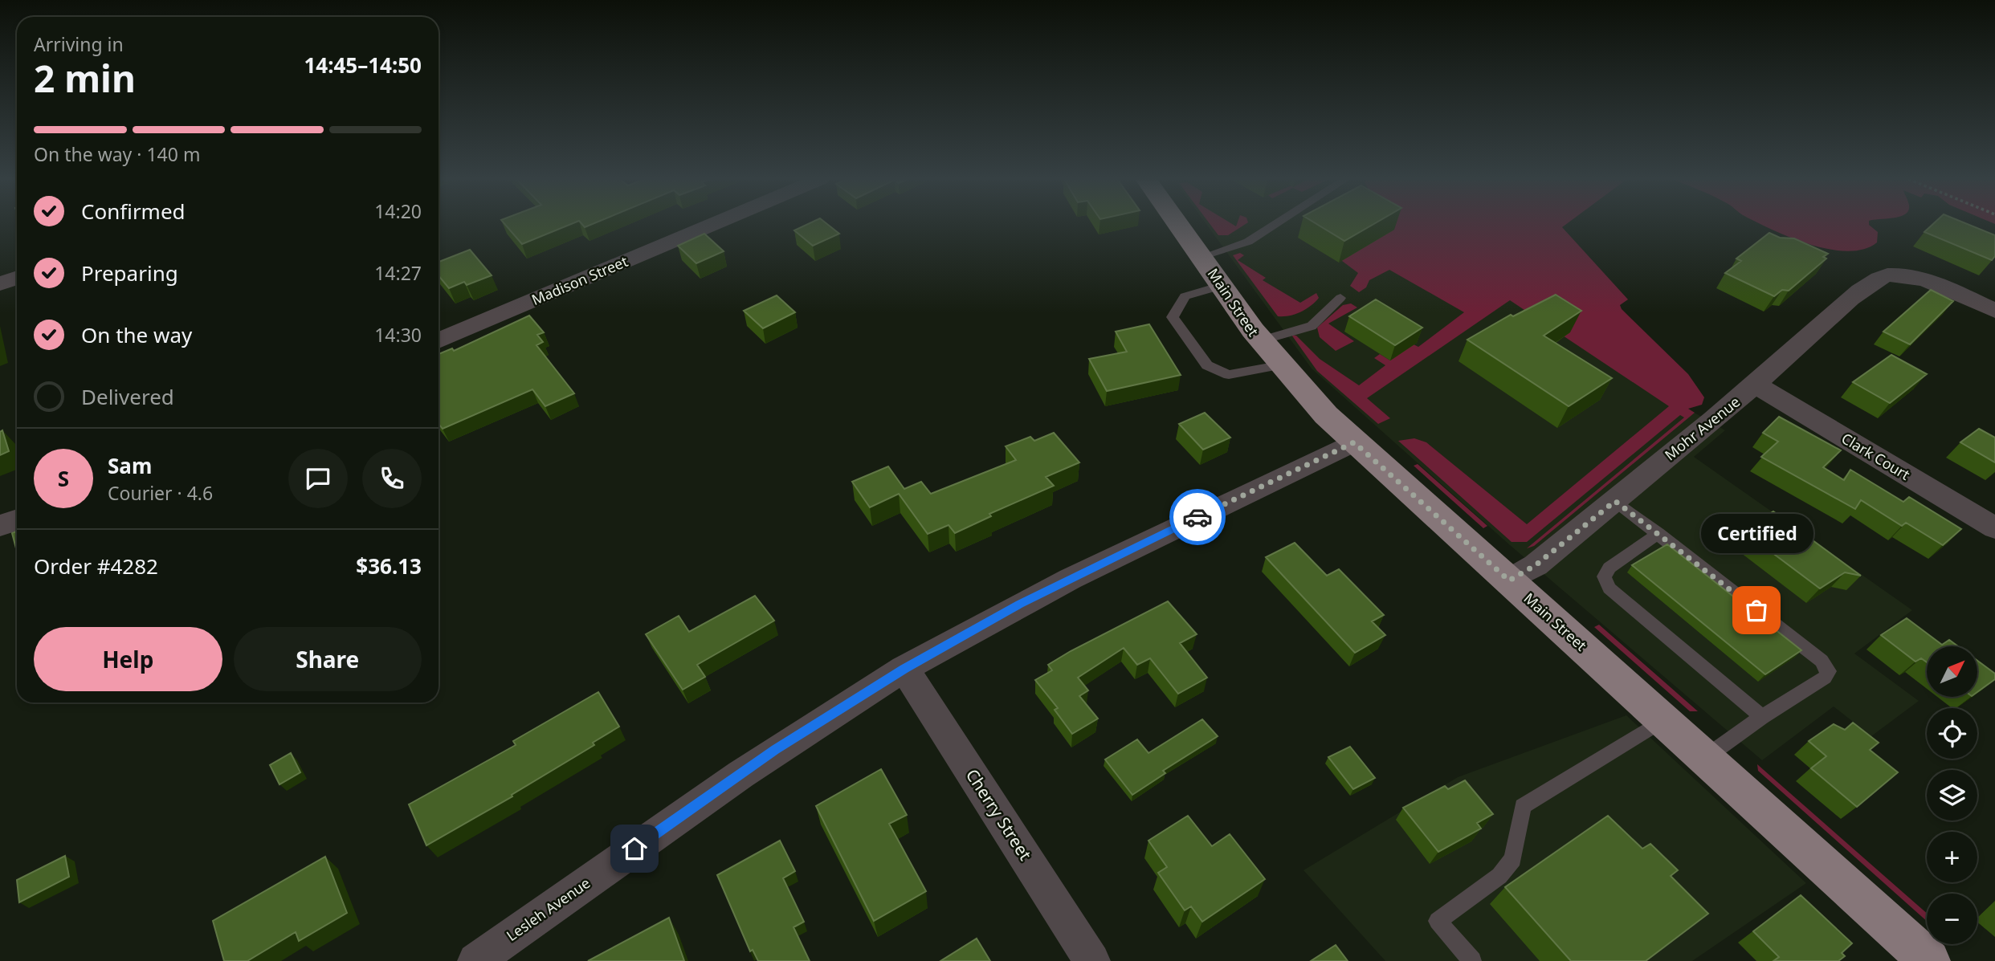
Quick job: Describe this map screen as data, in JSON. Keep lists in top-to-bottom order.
{
  "streets": {
    "main road": ["Main Street"],
    "street": [
      "Madison Street",
      "Mohr Avenue",
      "Clark Court",
      "Cherry Street",
      "Lesleh Avenue"
    ]
  },
  "crossings": [
    ["Main Street", "Mohr Avenue"],
    ["Main Street", "Lesleh Avenue"],
    ["Mohr Avenue", "Clark Court"],
    ["Cherry Street", "Lesleh Avenue"]
  ],
  "places": ["Certified"],
  "north": "top right",
  "page": {
    "heading": ["2 min", "Arriving in", "14:45–14:50"],
    "panel": [
      "Sam",
      "Courier · 4.6",
      "Order #4282",
      "$36.13"
    ],
    "bar": "On the way · 140 m",
    "list": [
      ["Confirmed", "14:20"],
      ["Preparing", "14:27"],
      ["On the way", "14:30"],
      "Delivered"
    ],
    "round": "S",
    "bubble": "Certified",
    "buttons": ["Help", "Share"],
    "map_buttons": ["+", "−"]
  }
}
